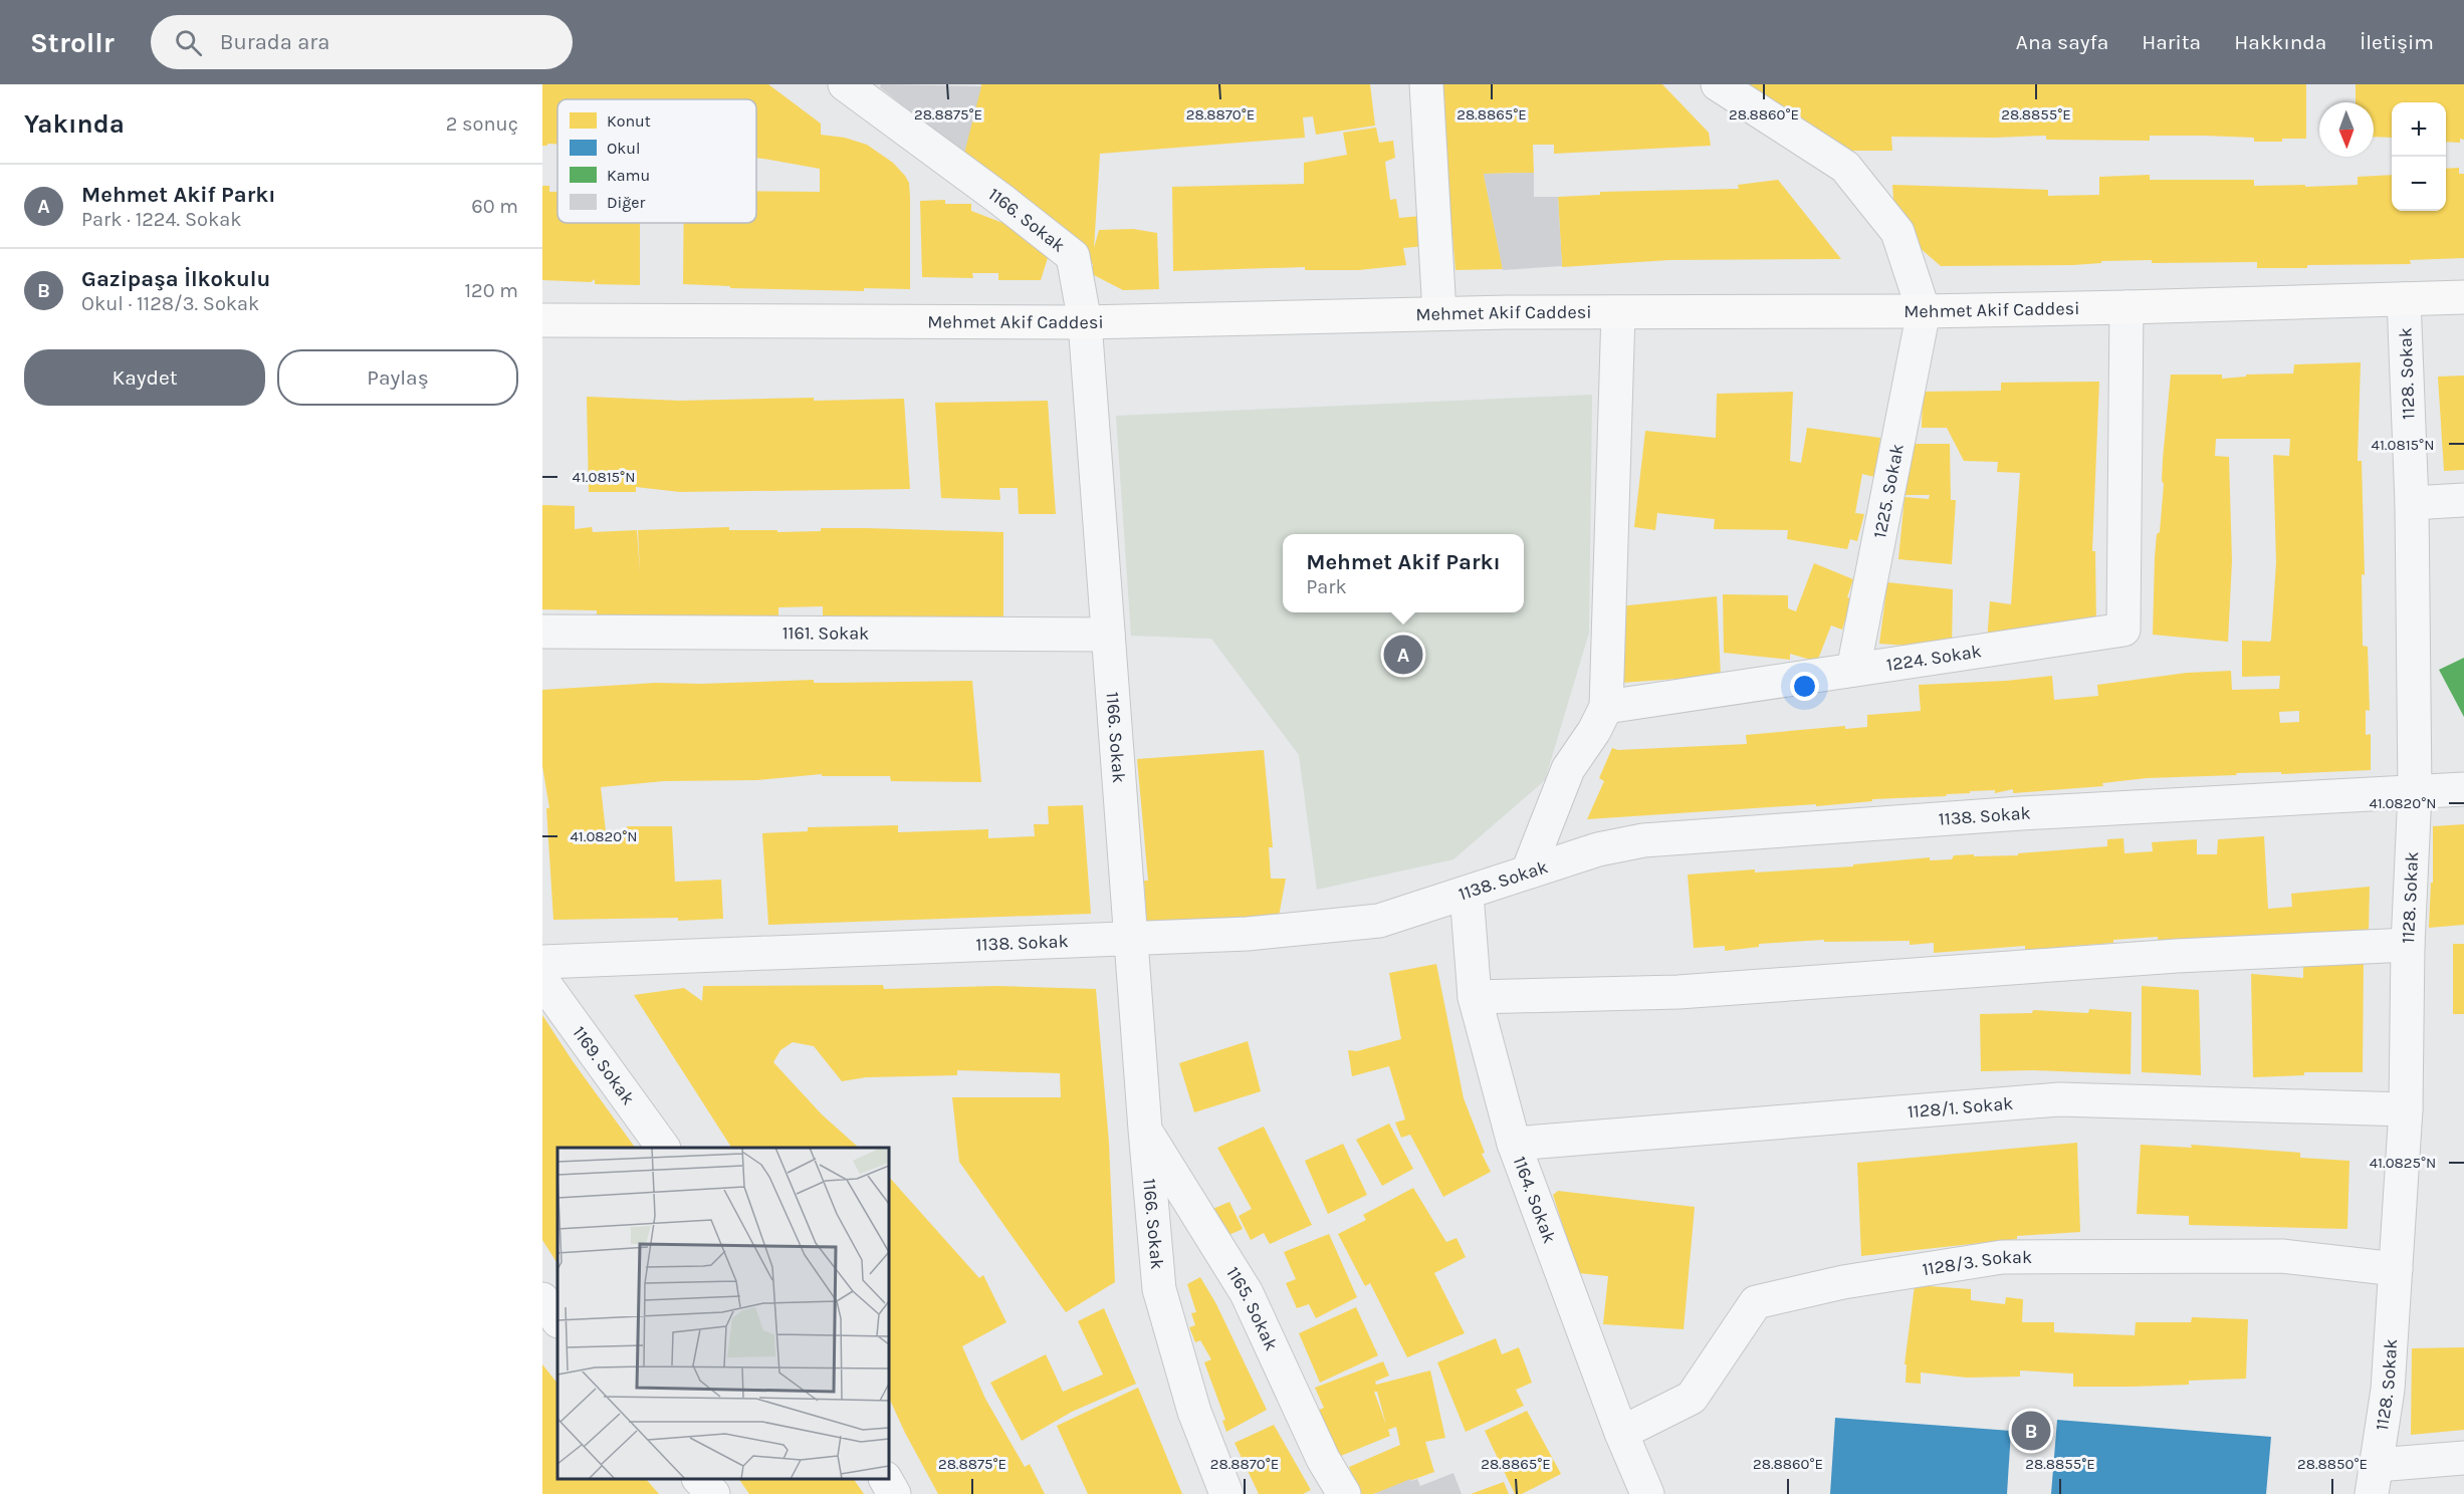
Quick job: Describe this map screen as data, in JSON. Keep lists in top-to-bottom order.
{
  "streets": {
    "main road": ["Mehmet Akif Caddesi"],
    "street": [
      "1166. Sokak",
      "1128. Sokak",
      "1225. Sokak",
      "1161. Sokak",
      "1224. Sokak",
      "1138. Sokak",
      "1169. Sokak",
      "1128/1. Sokak",
      "1164. Sokak",
      "1128/3. Sokak",
      "1165. Sokak"
    ]
  },
  "crossings": [
    ["1166. Sokak", "Mehmet Akif Caddesi"],
    ["1166. Sokak", "1161. Sokak"],
    ["1166. Sokak", "1138. Sokak"],
    ["1166. Sokak", "1165. Sokak"],
    ["Mehmet Akif Caddesi", "1128. Sokak"],
    ["Mehmet Akif Caddesi", "1225. Sokak"],
    ["Mehmet Akif Caddesi", "1224. Sokak"],
    ["1128. Sokak", "1138. Sokak"],
    ["1128. Sokak", "1128/1. Sokak"],
    ["1128. Sokak", "1128/3. Sokak"],
    ["1225. Sokak", "1224. Sokak"],
    ["1138. Sokak", "1164. Sokak"],
    ["1128/1. Sokak", "1164. Sokak"],
    ["1164. Sokak", "1128/3. Sokak"]
  ],
  "legend": [
    "Konut",
    "Okul",
    "Kamu",
    "Diğer"
  ],
  "north": "bottom",
  "page": {
    "header": "Strollr",
    "search": "Burada ara",
    "nav": [
      "Ana sayfa",
      "Harita",
      "Hakkında",
      "İletişim"
    ],
    "heading": ["Yakında", "2 sonuç"],
    "map_buttons": ["+", "−"],
    "list": [
      {
        "mark": "A",
        "name": "Mehmet Akif Parkı",
        "note": "Park · 1224. Sokak",
        "value": "60 m"
      },
      {
        "mark": "B",
        "name": "Gazipaşa İlkokulu",
        "note": "Okul · 1128/3. Sokak",
        "value": "120 m"
      }
    ],
    "buttons": ["Kaydet", "Paylaş"],
    "popup": ["Mehmet Akif Parkı", "Park"],
    "pins": ["A", "B"]
  },
  "coordinates": [
    "28.8875°E",
    "28.8870°E",
    "28.8865°E",
    "28.8860°E",
    "28.8855°E",
    "41.0815°N",
    "41.0820°N",
    "41.0825°N",
    "28.8850°E"
  ]
}
